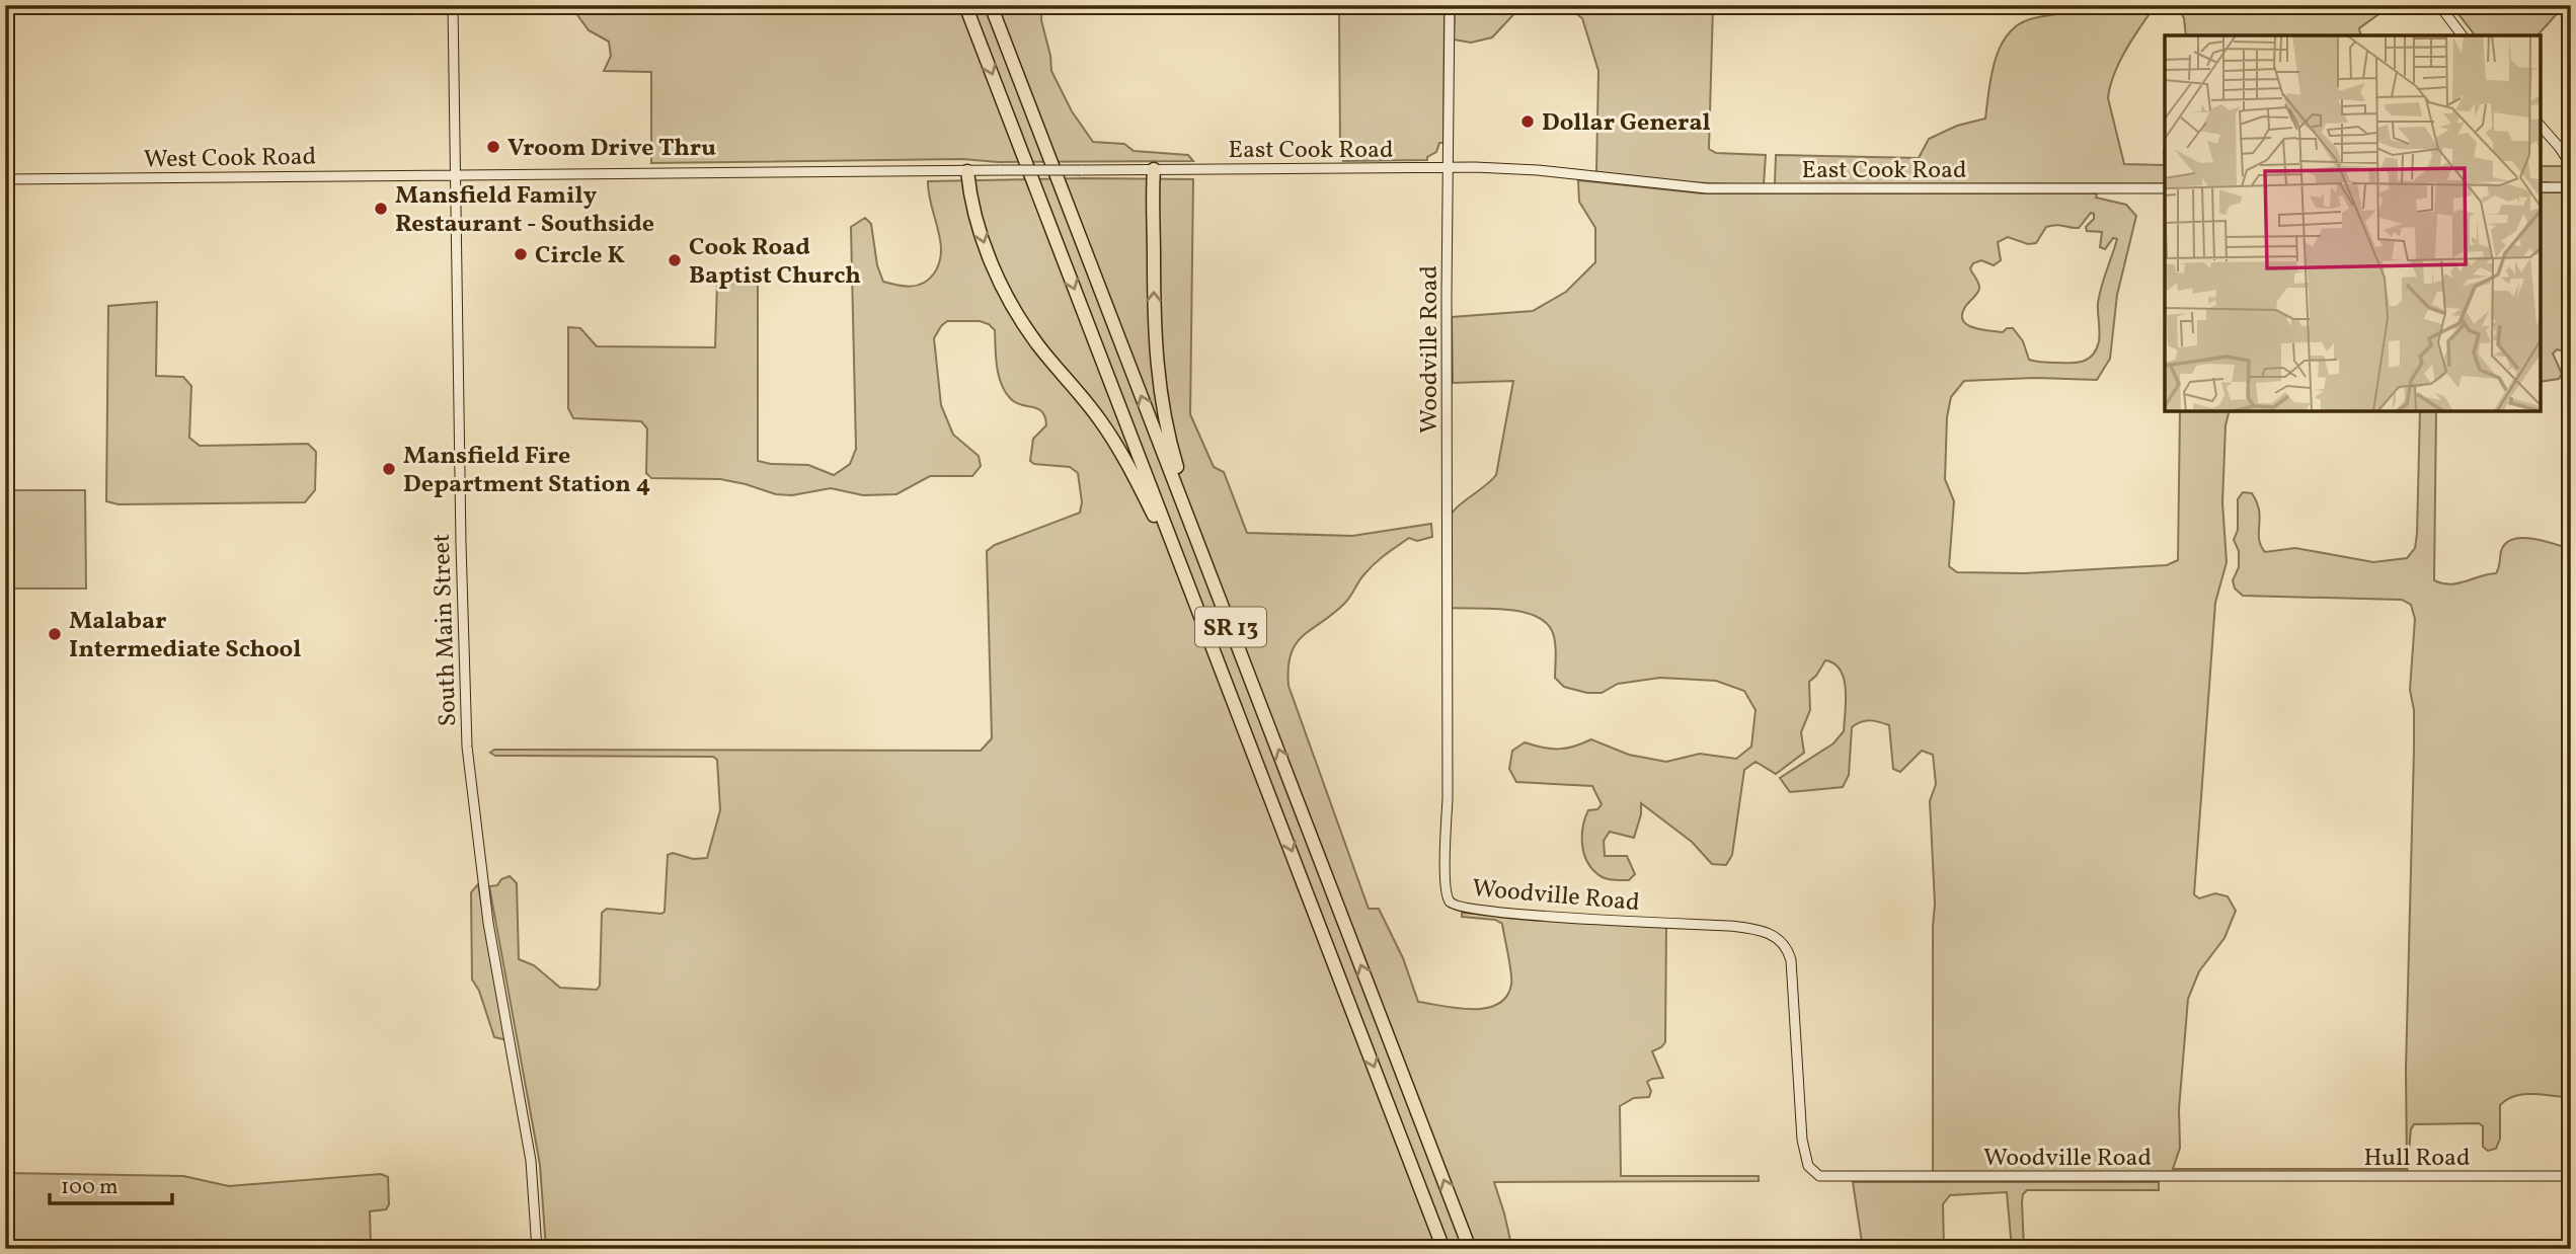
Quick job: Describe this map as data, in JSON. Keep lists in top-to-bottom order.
{
  "streets": {
    "highway": ["SR 13"],
    "street": [
      "East Cook Road",
      "West Cook Road",
      "Woodville Road",
      "South Main Street",
      "Hull Road"
    ]
  },
  "crossings": [
    ["East Cook Road", "West Cook Road"],
    ["East Cook Road", "Woodville Road"],
    ["East Cook Road", "South Main Street"],
    ["West Cook Road", "South Main Street"],
    ["Woodville Road", "Hull Road"]
  ],
  "places": [
    "Dollar General",
    "Vroom Drive Thru",
    "Mansfield Family Restaurant - Southside",
    "Circle K",
    "Cook Road Baptist Church",
    "Mansfield Fire Department Station 4",
    "Malabar Intermediate School"
  ],
  "scale_bar": "100 m"
}
